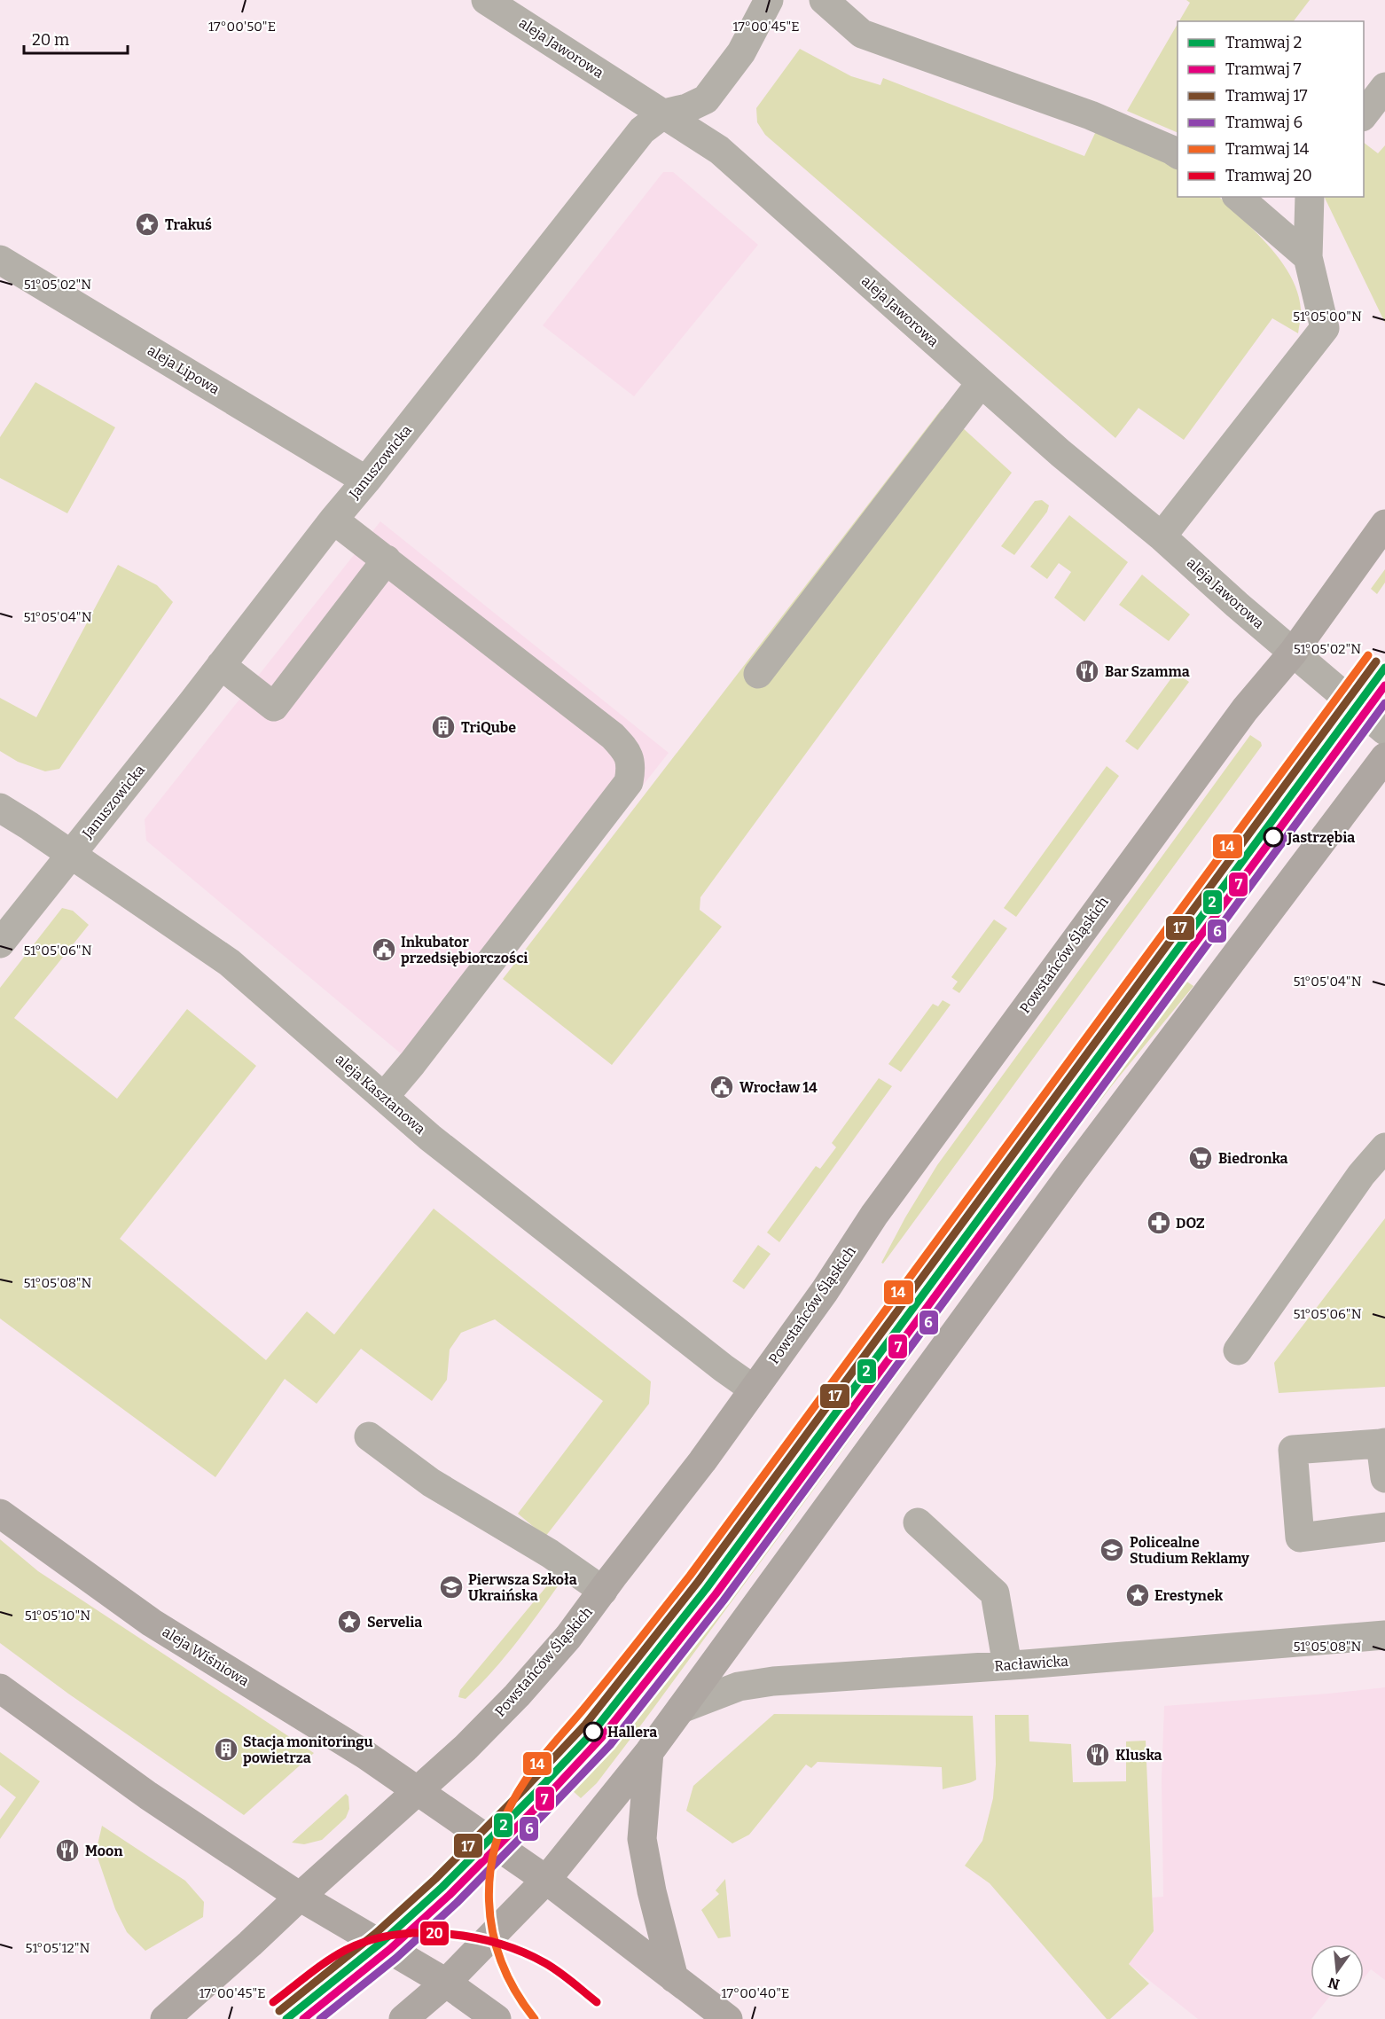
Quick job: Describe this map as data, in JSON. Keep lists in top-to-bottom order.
{
  "streets": {
    "main road": ["Powstańców Śląskich", "aleja Wiśniowa"],
    "street": [
      "aleja Jaworowa",
      "aleja Lipowa",
      "Januszowicka",
      "aleja Kasztanowa",
      "Racławicka"
    ]
  },
  "crossings": [
    ["aleja Jaworowa", "Januszowicka"],
    ["aleja Jaworowa", "Powstańców Śląskich"],
    ["aleja Lipowa", "Januszowicka"],
    ["Januszowicka", "aleja Kasztanowa"],
    ["Powstańców Śląskich", "aleja Kasztanowa"],
    ["Powstańców Śląskich", "aleja Wiśniowa"]
  ],
  "places": {
    "place": ["Trakuś", "Erestynek", "Servelia"],
    "restaurant": ["Bar Szamma", "Kluska", "Moon"],
    "building": ["TriQube", "Stacja monitoringu powietrza"],
    "other": ["Jastrzębia", "Hallera"],
    "public building": ["Inkubator przedsiębiorczości", "Wrocław 14"],
    "supermarket": ["Biedronka"],
    "pharmacy": ["DOZ"],
    "school or university": ["Policealne Studium Reklamy", "Pierwsza Szkoła Ukraińska"]
  },
  "lines": [
    "tram line 14",
    "tram line 17",
    "tram line 2",
    "tram line 7",
    "tram line 6",
    "tram line 20"
  ],
  "legend": [
    "Tramwaj 2",
    "Tramwaj 7",
    "Tramwaj 17",
    "Tramwaj 6",
    "Tramwaj 14",
    "Tramwaj 20"
  ],
  "scale_bar": "20 m",
  "north": "bottom",
  "coordinates": [
    "17°00'50\"E",
    "17°00'45\"E",
    "51°05'02\"N",
    "51°05'00\"N",
    "51°05'04\"N",
    "51°05'06\"N",
    "51°05'08\"N",
    "51°05'10\"N",
    "51°05'12\"N",
    "17°00'40\"E"
  ]
}
